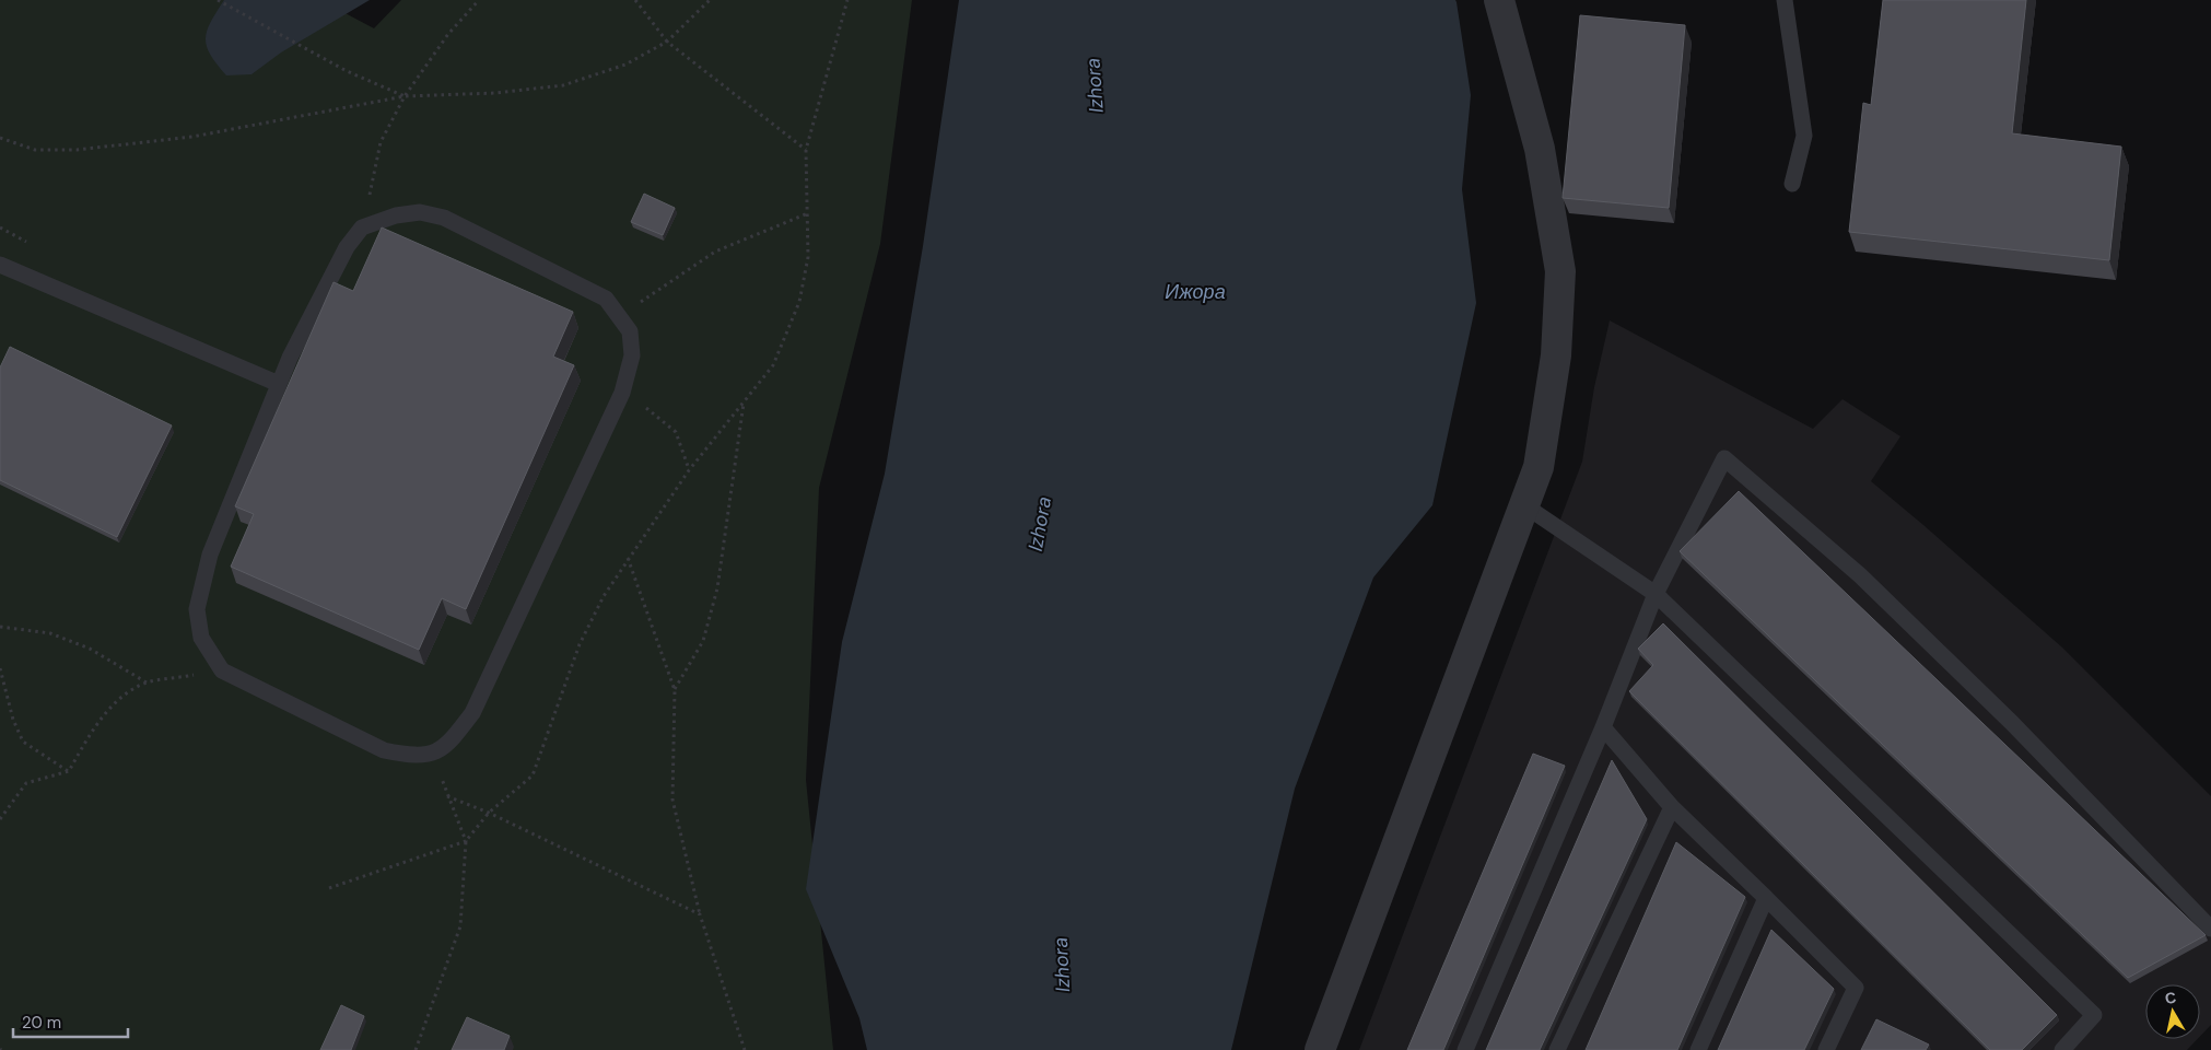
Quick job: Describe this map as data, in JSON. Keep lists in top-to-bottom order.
{
  "water": ["Izhora", "Ижора"],
  "scale_bar": "20 m",
  "north": "top"
}
